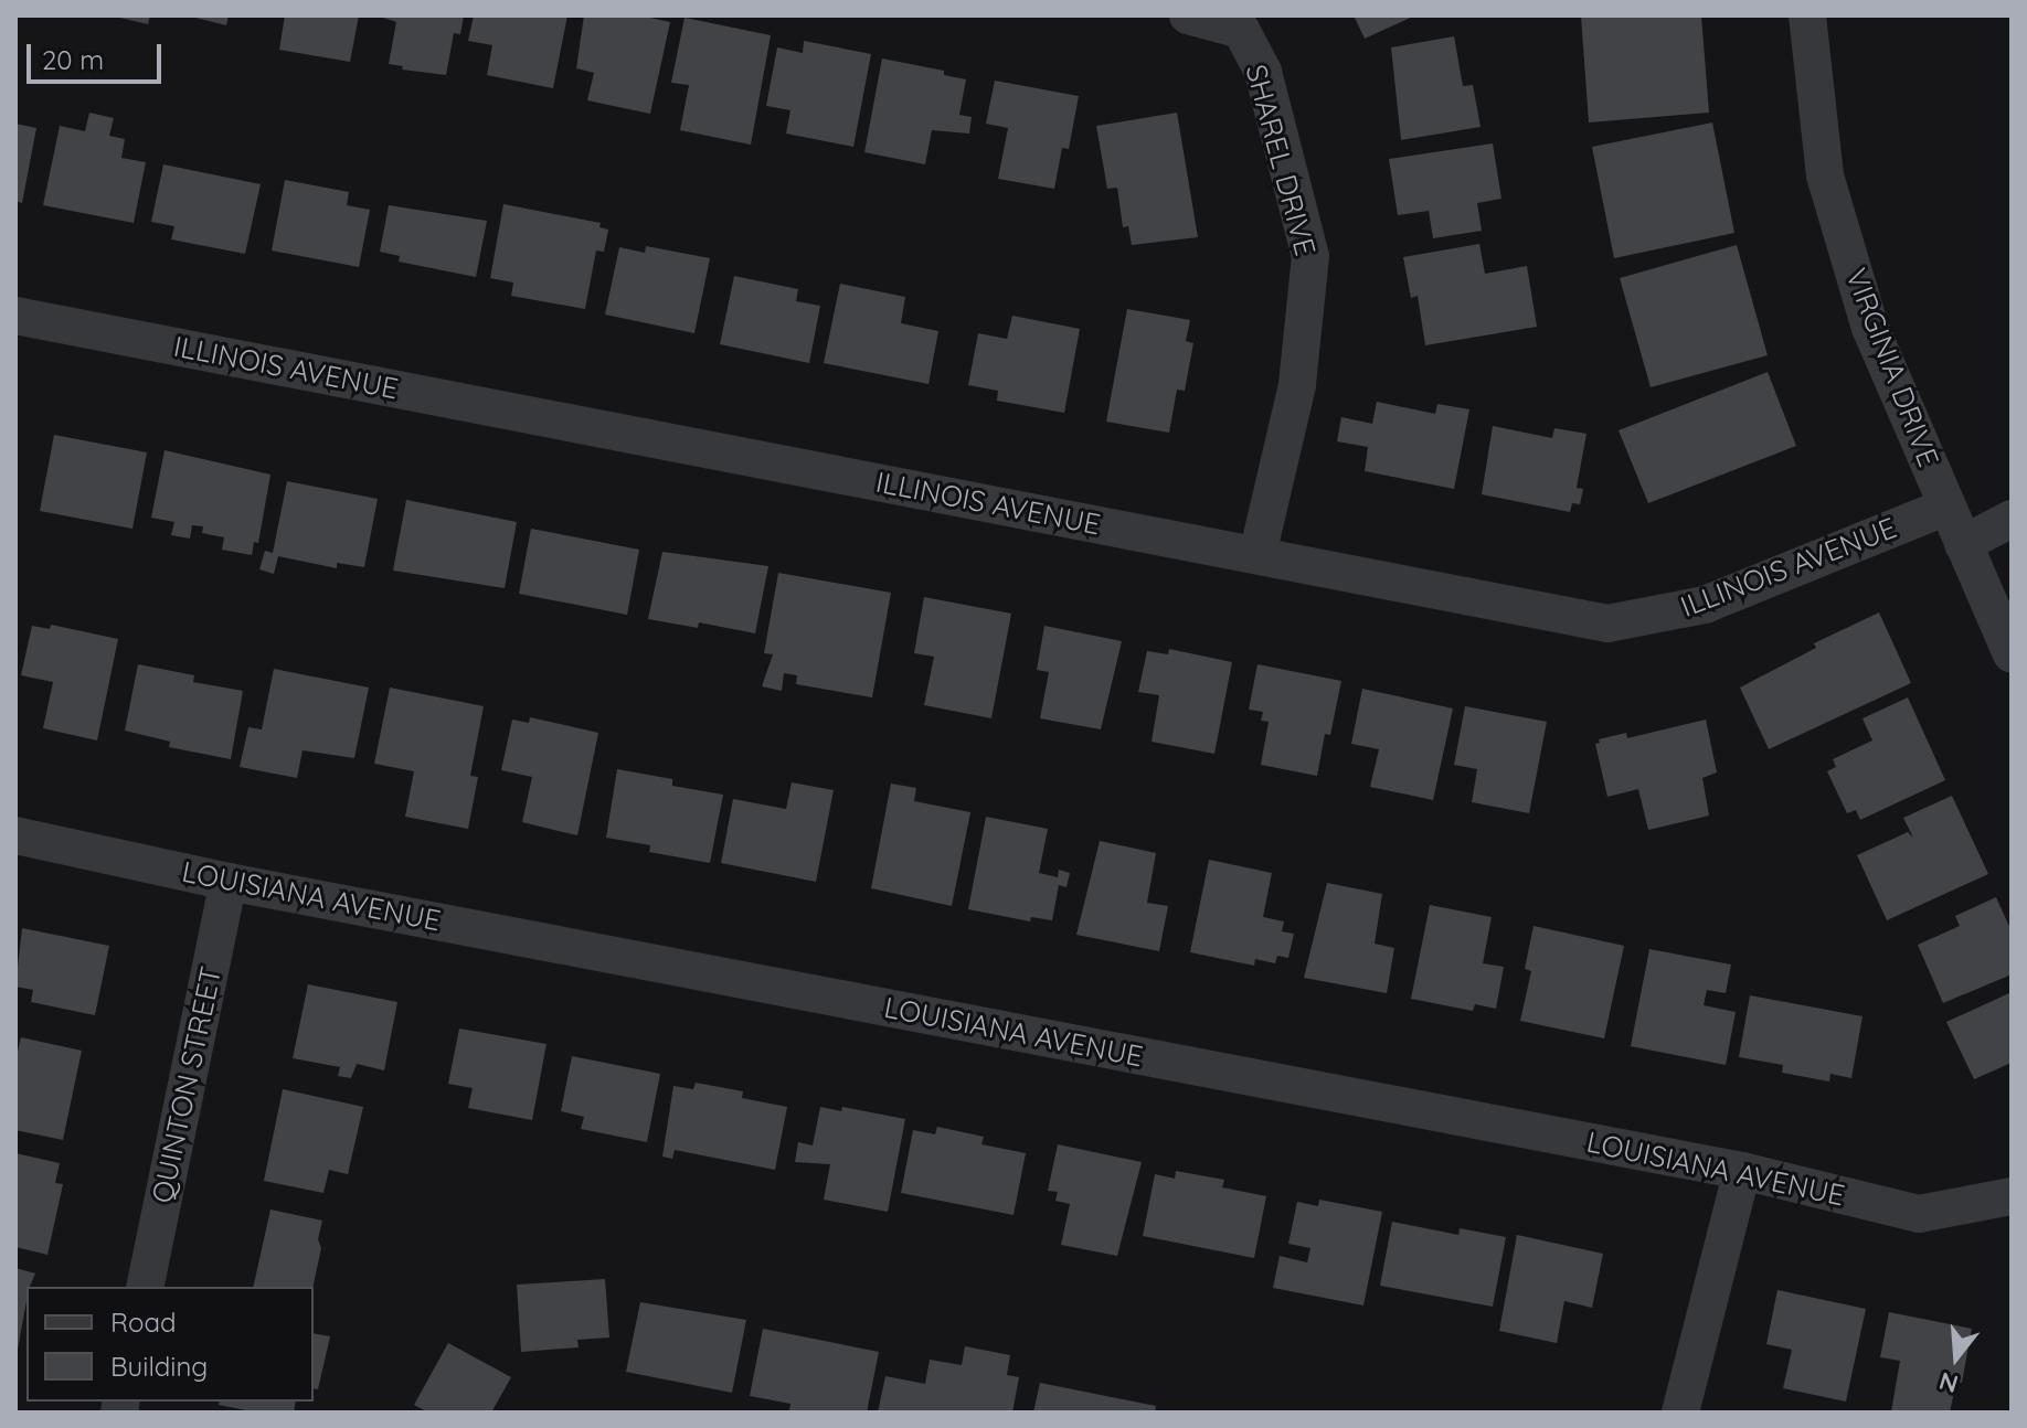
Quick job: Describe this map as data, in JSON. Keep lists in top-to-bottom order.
{
  "streets": {
    "street": [
      "SHAREL DRIVE",
      "ILLINOIS AVENUE",
      "VIRGINIA DRIVE",
      "LOUISIANA AVENUE",
      "QUINTON STREET"
    ]
  },
  "crossings": [
    ["SHAREL DRIVE", "ILLINOIS AVENUE"],
    ["ILLINOIS AVENUE", "VIRGINIA DRIVE"],
    ["LOUISIANA AVENUE", "QUINTON STREET"]
  ],
  "legend": ["Road", "Building"],
  "scale_bar": "20 m",
  "north": "bottom"
}
